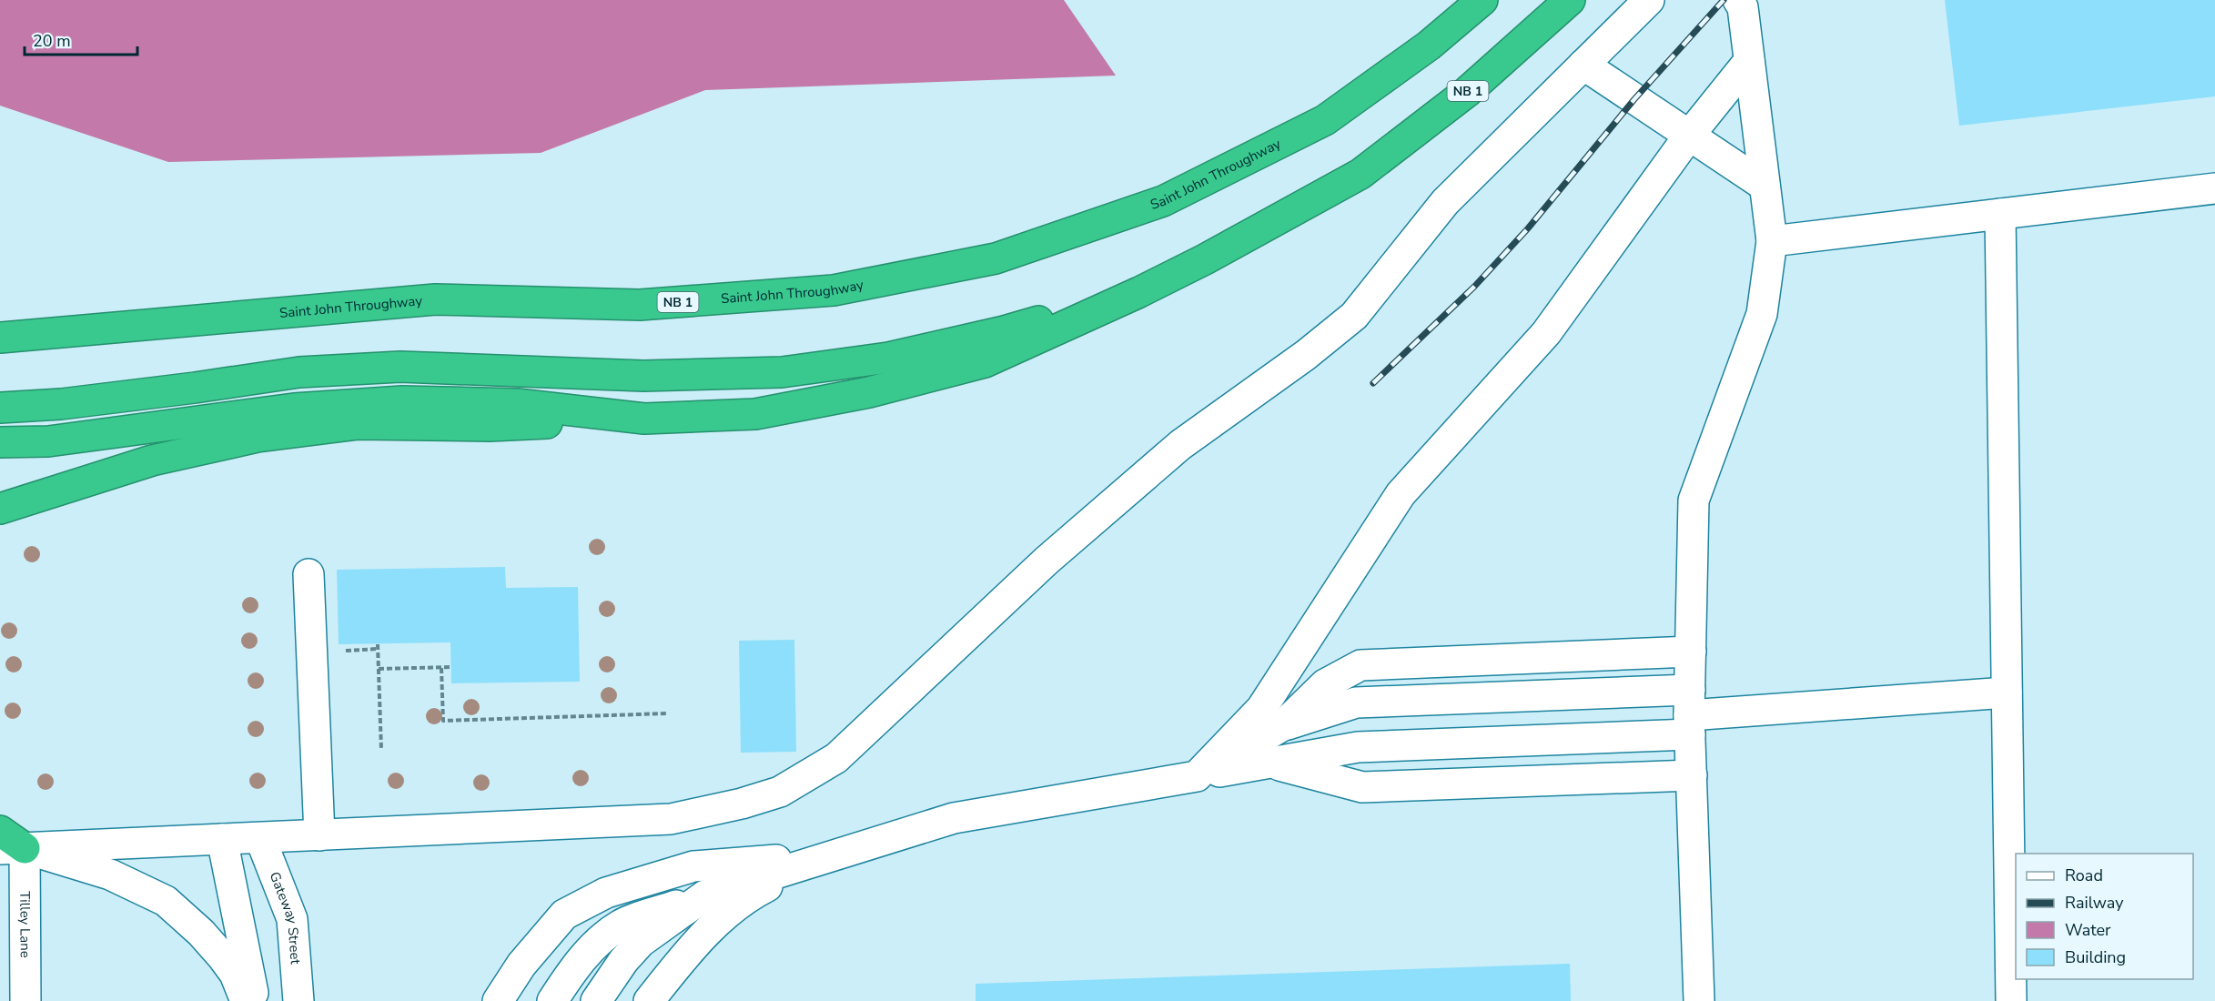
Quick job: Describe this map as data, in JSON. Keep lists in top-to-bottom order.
{
  "streets": {
    "highway": ["NB 1", "Saint John Throughway"],
    "street": ["Gateway Street", "Tilley Lane"]
  },
  "legend": [
    "Road",
    "Railway",
    "Water",
    "Building"
  ],
  "scale_bar": "20 m"
}
